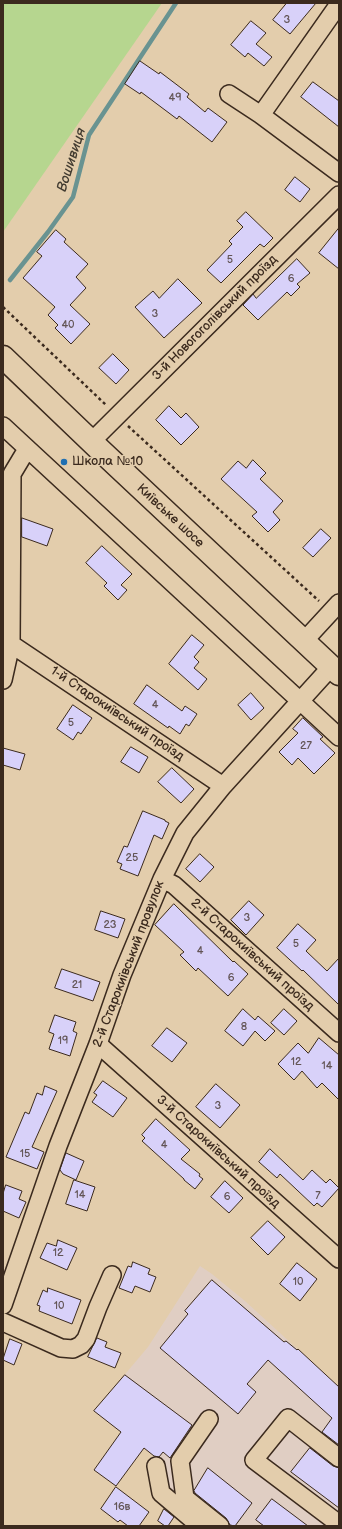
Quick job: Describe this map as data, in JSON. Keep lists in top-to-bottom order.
{
  "streets": {
    "main road": ["Київське шосе"],
    "street": [
      "3-й Новогоголівський проїзд",
      "1-й Старокиївський проїзд",
      "2-й Старокиївський проїзд",
      "2-й Старокиївський провулок",
      "3-й Старокиївський проїзд"
    ]
  },
  "crossings": [
    ["3-й Новогоголівський проїзд", "Київське шосе"],
    ["Київське шосе", "2-й Старокиївський провулок"],
    ["1-й Старокиївський проїзд", "2-й Старокиївський провулок"],
    ["2-й Старокиївський проїзд", "2-й Старокиївський провулок"],
    ["2-й Старокиївський провулок", "3-й Старокиївський проїзд"]
  ],
  "water": ["Вошивиця"],
  "places": ["Школа №10"],
  "house_numbers": [
    "3",
    "49",
    "5",
    "6",
    "3",
    "40",
    "4",
    "5",
    "27",
    "25",
    "3",
    "23",
    "5",
    "4",
    "6",
    "21",
    "8",
    "19",
    "12",
    "14",
    "3",
    "4",
    "15",
    "14",
    "7",
    "6",
    "12",
    "10",
    "10",
    "16в"
  ]
}
